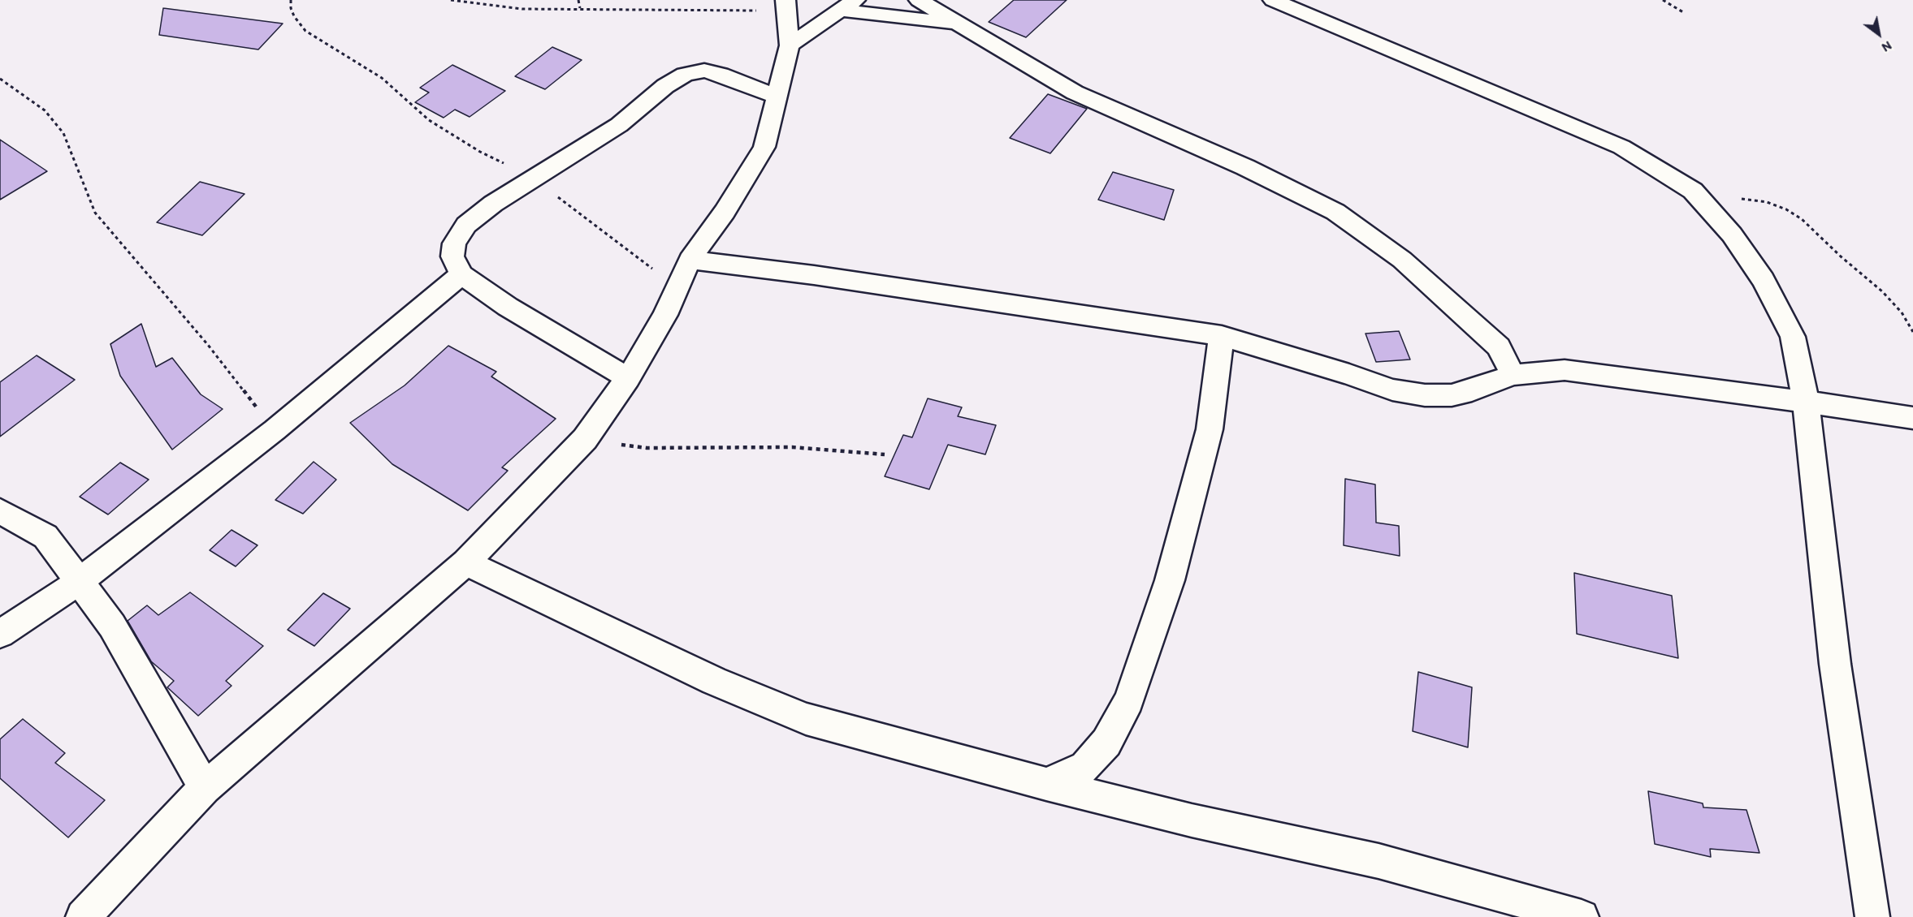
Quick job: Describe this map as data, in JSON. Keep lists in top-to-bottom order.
{
  "north": "bottom right"
}
